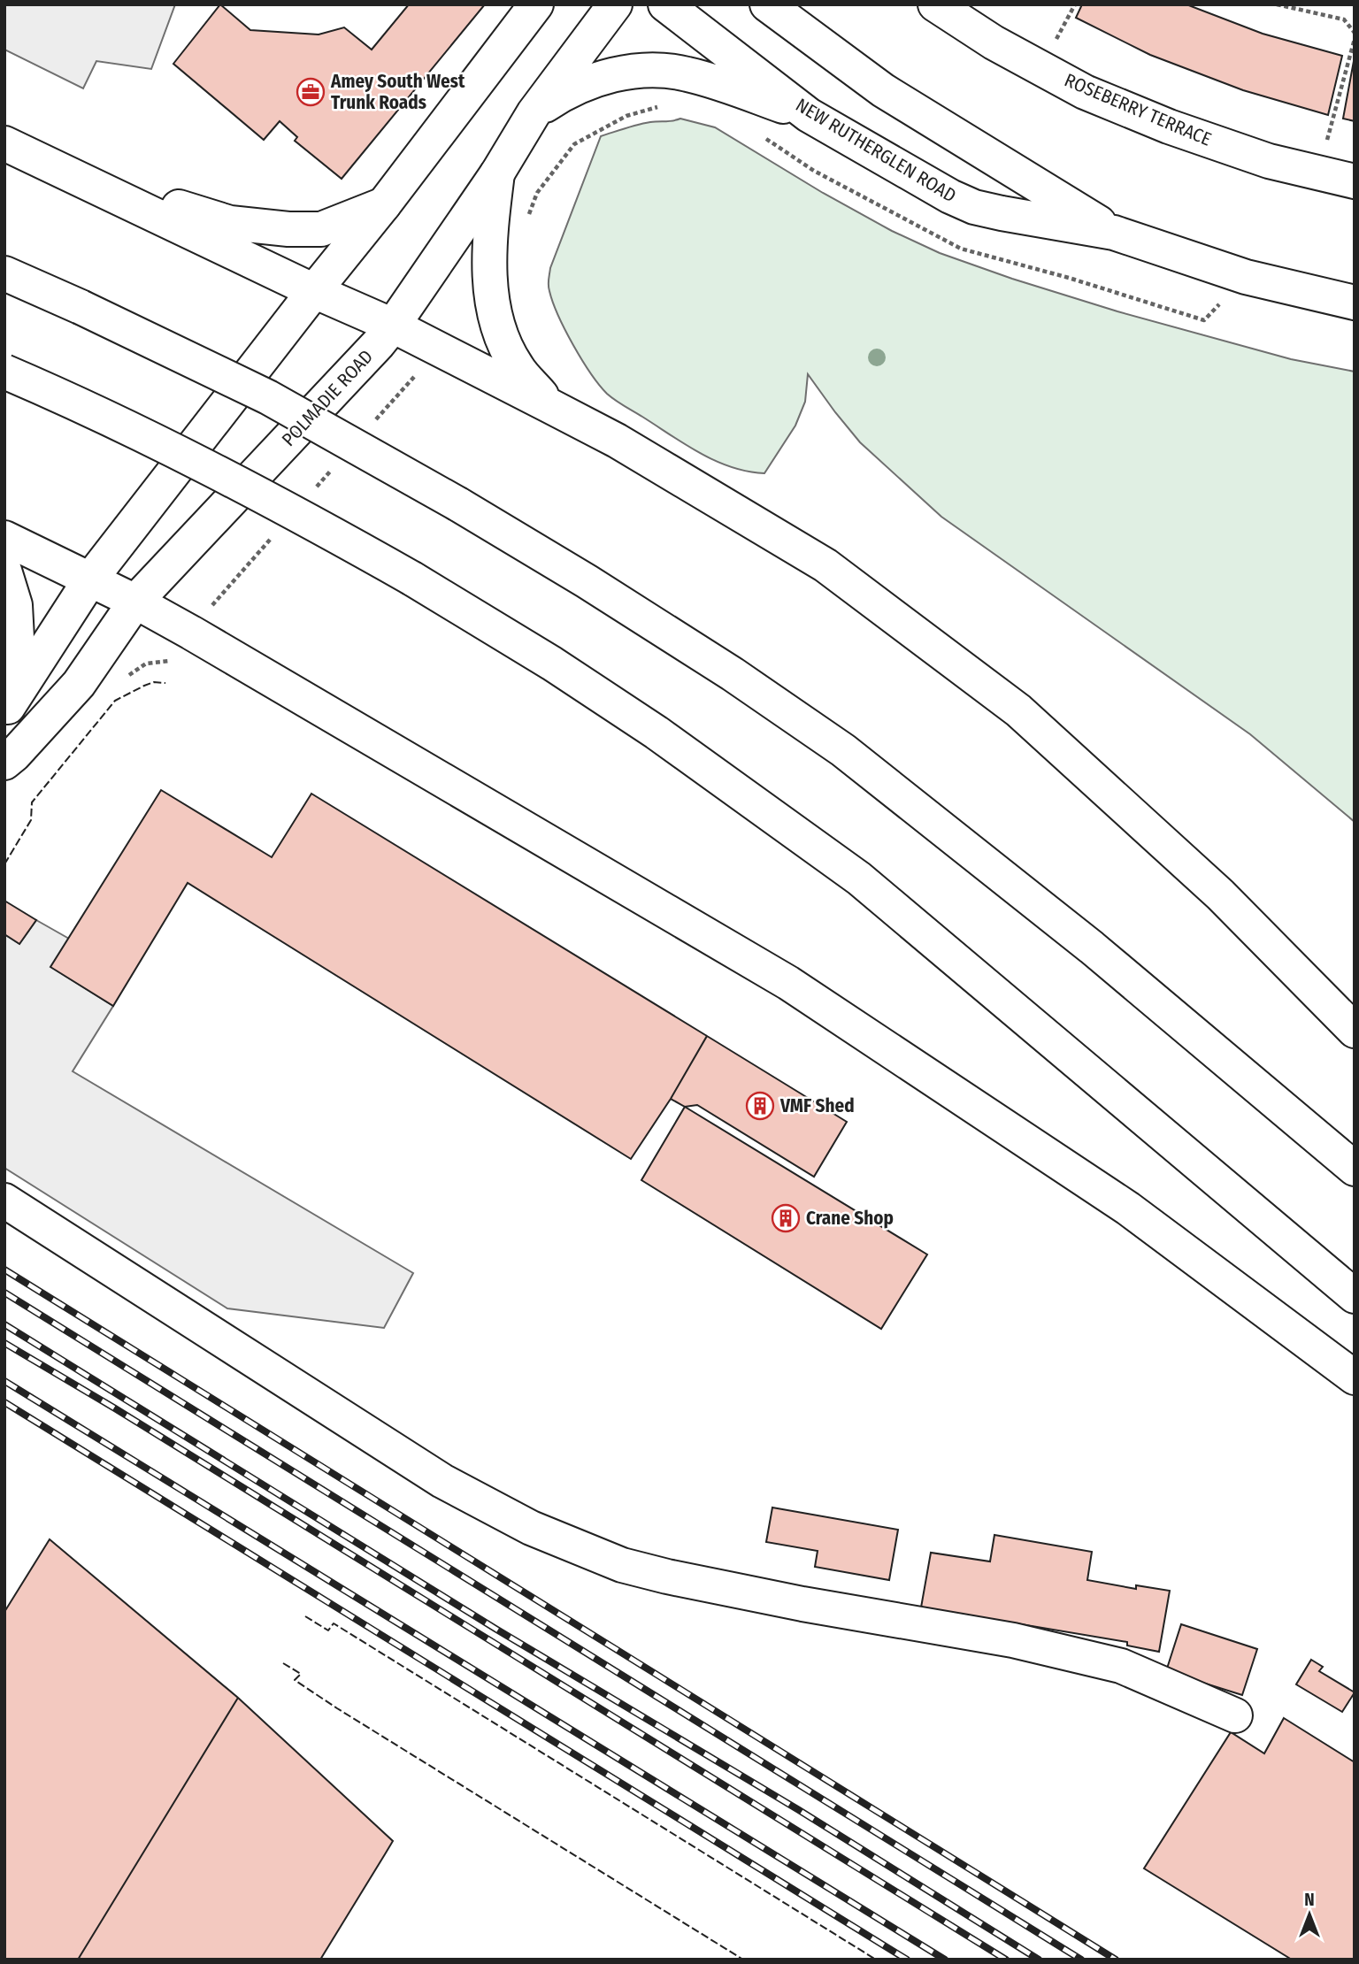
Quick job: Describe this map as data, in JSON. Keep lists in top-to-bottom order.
{
  "streets": {
    "main road": ["ROSEBERRY TERRACE", "NEW RUTHERGLEN ROAD", "POLMADIE ROAD"]
  },
  "places": {
    "office": ["Amey South West Trunk Roads"],
    "building": ["VMF Shed", "Crane Shop"]
  },
  "north": "top"
}
